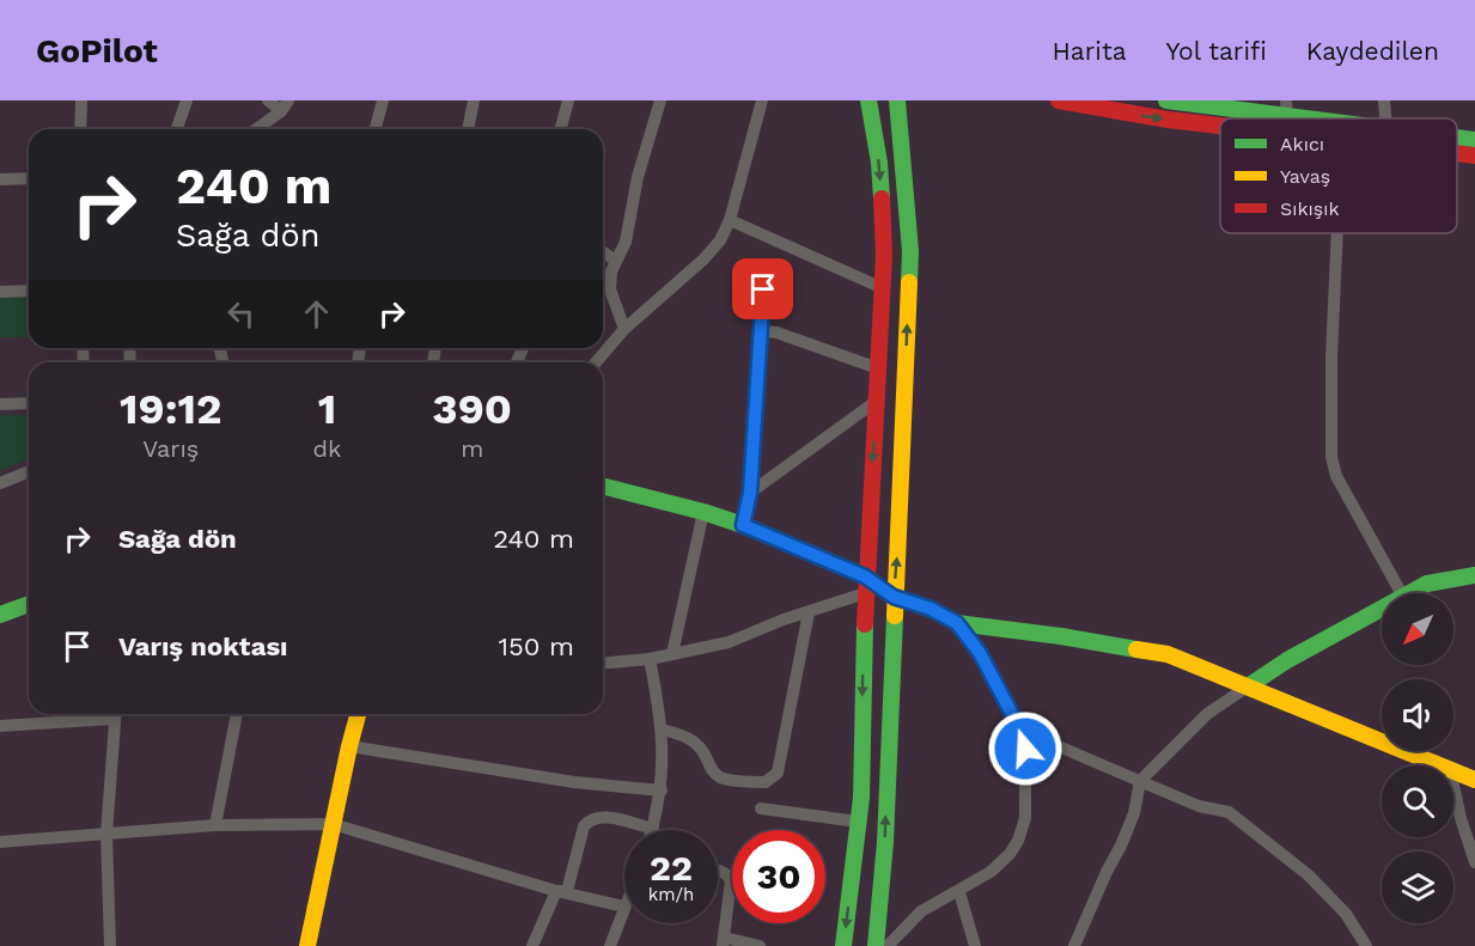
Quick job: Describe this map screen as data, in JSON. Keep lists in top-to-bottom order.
{
  "legend": ["Akıcı", "Yavaş", "Sıkışık"],
  "north": "bottom left",
  "page": {
    "header": "GoPilot",
    "nav": ["Harita", "Yol tarifi", "Kaydedilen"],
    "turn": ["240 m", "Sağa dön"],
    "eta": [
      "19:12",
      "Varış",
      "1",
      "dk",
      "390",
      "m"
    ],
    "list": [
      {
        "name": "Sağa dön",
        "value": "240 m"
      },
      {
        "name": "Varış noktası",
        "value": "150 m"
      }
    ],
    "speed": "22 km/h",
    "limit": "30"
  }
}
